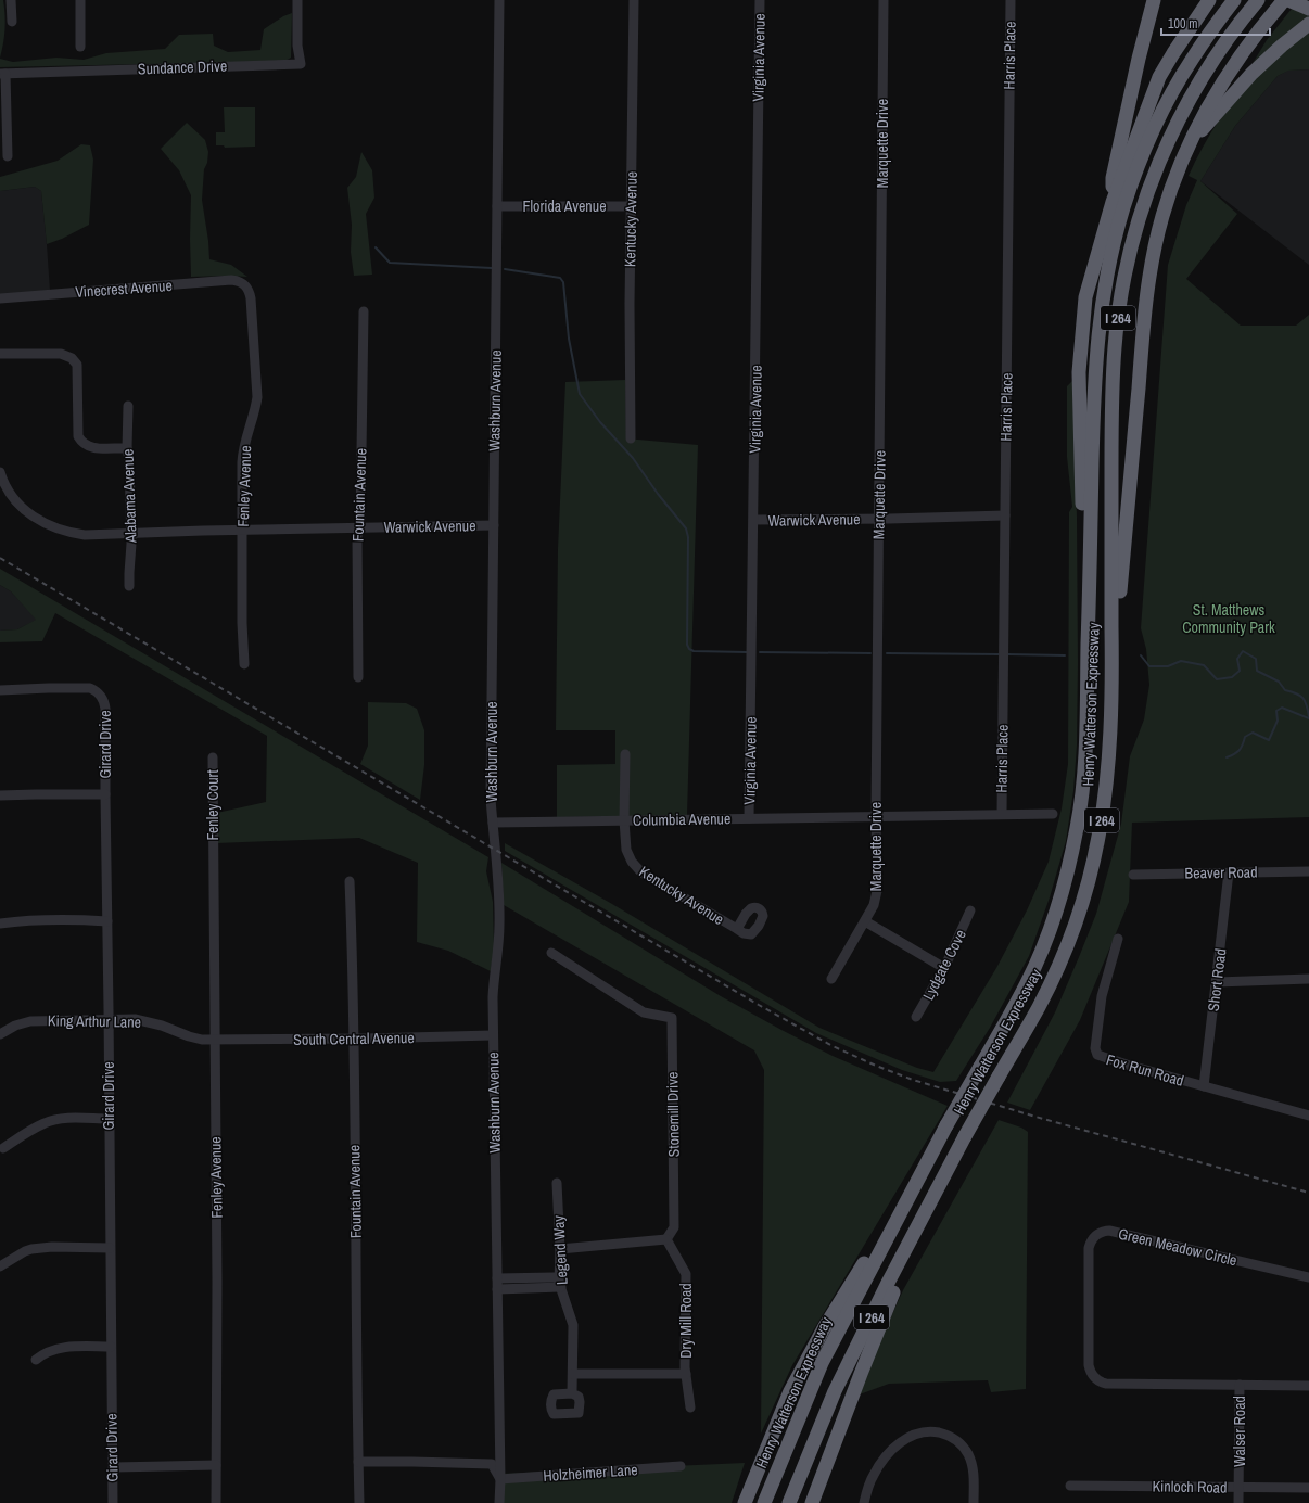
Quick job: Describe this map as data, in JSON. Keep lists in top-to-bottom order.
{
  "streets": {
    "highway": ["I 264", "Henry Watterson Expressway"],
    "street": [
      "Harris Place",
      "Virginia Avenue",
      "Sundance Drive",
      "Marquette Drive",
      "Florida Avenue",
      "Kentucky Avenue",
      "Vinecrest Avenue",
      "Washburn Avenue",
      "Fenley Avenue",
      "Fountain Avenue",
      "Alabama Avenue",
      "Warwick Avenue",
      "Girard Drive",
      "Fenley Court",
      "Columbia Avenue",
      "Beaver Road",
      "Lydgate Cove",
      "Short Road",
      "King Arthur Lane",
      "South Central Avenue",
      "Fox Run Road",
      "Stonemill Drive",
      "Green Meadow Circle",
      "Legend Way",
      "Dry Mill Road",
      "Walser Road",
      "Holzheimer Lane",
      "Kinloch Road"
    ]
  },
  "crossings": [
    ["Harris Place", "Warwick Avenue"],
    ["Harris Place", "Columbia Avenue"],
    ["Virginia Avenue", "Warwick Avenue"],
    ["Virginia Avenue", "Columbia Avenue"],
    ["Marquette Drive", "Warwick Avenue"],
    ["Marquette Drive", "Columbia Avenue"],
    ["Florida Avenue", "Kentucky Avenue"],
    ["Florida Avenue", "Washburn Avenue"],
    ["Kentucky Avenue", "Columbia Avenue"],
    ["Vinecrest Avenue", "Fenley Avenue"],
    ["Washburn Avenue", "Warwick Avenue"],
    ["Washburn Avenue", "Columbia Avenue"],
    ["Washburn Avenue", "South Central Avenue"],
    ["Washburn Avenue", "Holzheimer Lane"],
    ["Fenley Avenue", "Warwick Avenue"],
    ["Fenley Avenue", "Fenley Court"],
    ["Fenley Avenue", "King Arthur Lane"],
    ["Fenley Avenue", "South Central Avenue"],
    ["Fountain Avenue", "Warwick Avenue"],
    ["Fountain Avenue", "South Central Avenue"],
    ["Alabama Avenue", "Warwick Avenue"],
    ["Girard Drive", "King Arthur Lane"],
    ["Beaver Road", "Short Road"],
    ["Short Road", "Fox Run Road"],
    ["King Arthur Lane", "South Central Avenue"],
    ["Stonemill Drive", "Dry Mill Road"],
    ["Green Meadow Circle", "Walser Road"],
    ["Walser Road", "Kinloch Road"]
  ],
  "parks": ["St. Matthews Community Park"],
  "scale_bar": "100 m"
}
